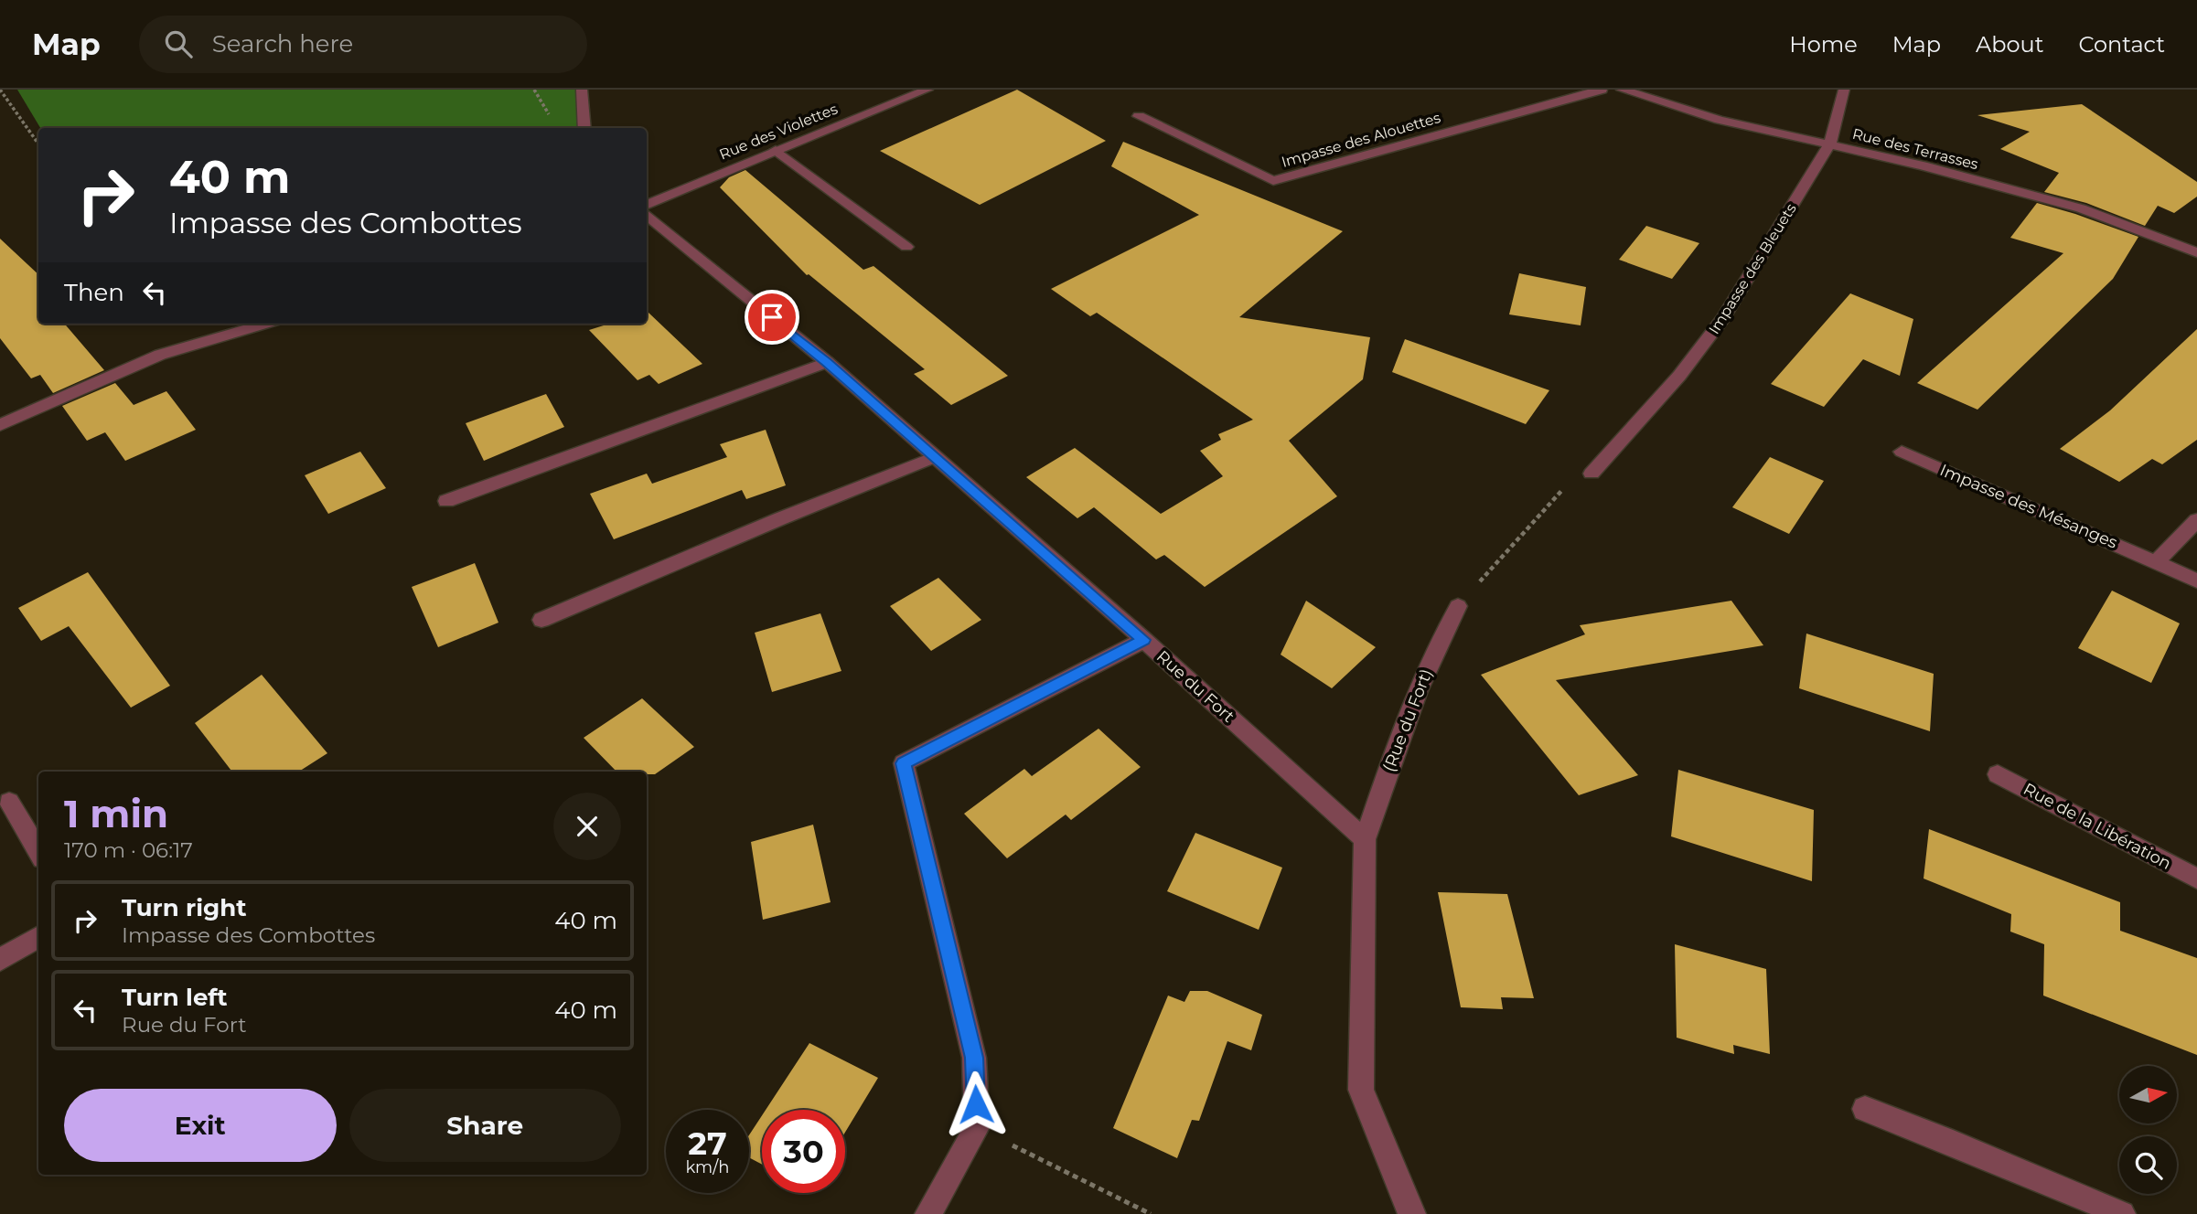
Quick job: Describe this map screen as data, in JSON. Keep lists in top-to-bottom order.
{
  "streets": {
    "street": [
      "Rue des Violettes",
      "Impasse des Alouettes",
      "Rue des Terrasses",
      "Impasse des Bleuets",
      "Impasse des Mésanges",
      "Rue du Fort",
      "(Rue du Fort)",
      "Rue de la Libération"
    ]
  },
  "crossings": [
    ["Rue des Terrasses", "Impasse des Bleuets"],
    ["Rue du Fort", "(Rue du Fort)"]
  ],
  "north": "right",
  "page": {
    "header": "Map",
    "search": "Search here",
    "nav": [
      "Home",
      "Map",
      "About",
      "Contact"
    ],
    "turn": ["40 m", "Impasse des Combottes"],
    "then": "Then",
    "heading": ["1 min", "170 m · 06:17"],
    "list": [
      {
        "name": "Turn right",
        "note": "Impasse des Combottes",
        "value": "40 m"
      },
      {
        "name": "Turn left",
        "note": "Rue du Fort",
        "value": "40 m"
      }
    ],
    "buttons": ["Exit", "Share"],
    "speed": "27 km/h",
    "limit": "30"
  }
}
